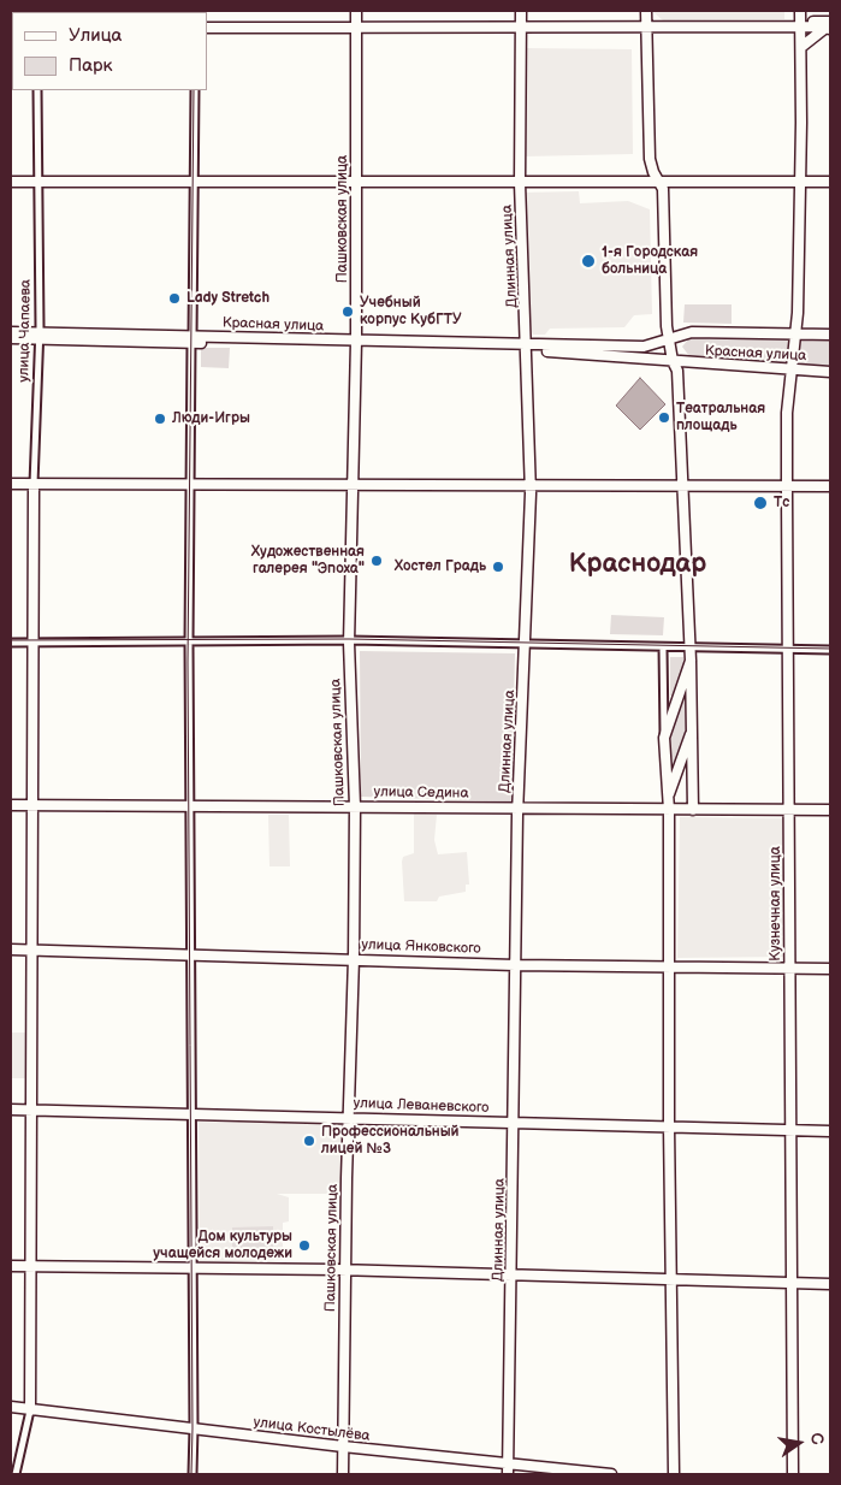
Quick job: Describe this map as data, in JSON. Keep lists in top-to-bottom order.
{
  "streets": {
    "street": [
      "Пашковская улица",
      "Длинная улица",
      "Красная улица",
      "улица Чапаева",
      "улица Седина",
      "Кузнечная улица",
      "улица Янковского",
      "улица Леваневского",
      "улица Костылёва"
    ]
  },
  "crossings": [
    ["Пашковская улица", "Красная улица"],
    ["Пашковская улица", "улица Седина"],
    ["Пашковская улица", "улица Янковского"],
    ["Пашковская улица", "улица Леваневского"],
    ["Пашковская улица", "улица Костылёва"],
    ["Длинная улица", "Красная улица"],
    ["Длинная улица", "улица Седина"],
    ["Длинная улица", "улица Янковского"],
    ["Длинная улица", "улица Леваневского"],
    ["Длинная улица", "улица Костылёва"],
    ["Красная улица", "улица Чапаева"],
    ["Красная улица", "Кузнечная улица"],
    ["улица Чапаева", "улица Седина"],
    ["улица Чапаева", "улица Янковского"],
    ["улица Чапаева", "улица Леваневского"],
    ["улица Чапаева", "улица Костылёва"],
    ["улица Седина", "Кузнечная улица"],
    ["Кузнечная улица", "улица Янковского"],
    ["Кузнечная улица", "улица Леваневского"]
  ],
  "districts": ["Краснодар"],
  "places": [
    "1-я Городская больница",
    "Lady Stretch",
    "Учебный корпус КубГТУ",
    "Театральная площадь",
    "Люди-Игры",
    "Тс",
    "Художественная галерея \"Эпоха\"",
    "Хостел Градь",
    "Профессиональный лицей №3",
    "Дом культуры учащейся молодежи"
  ],
  "legend": ["Улица", "Парк"],
  "north": "right"
}
